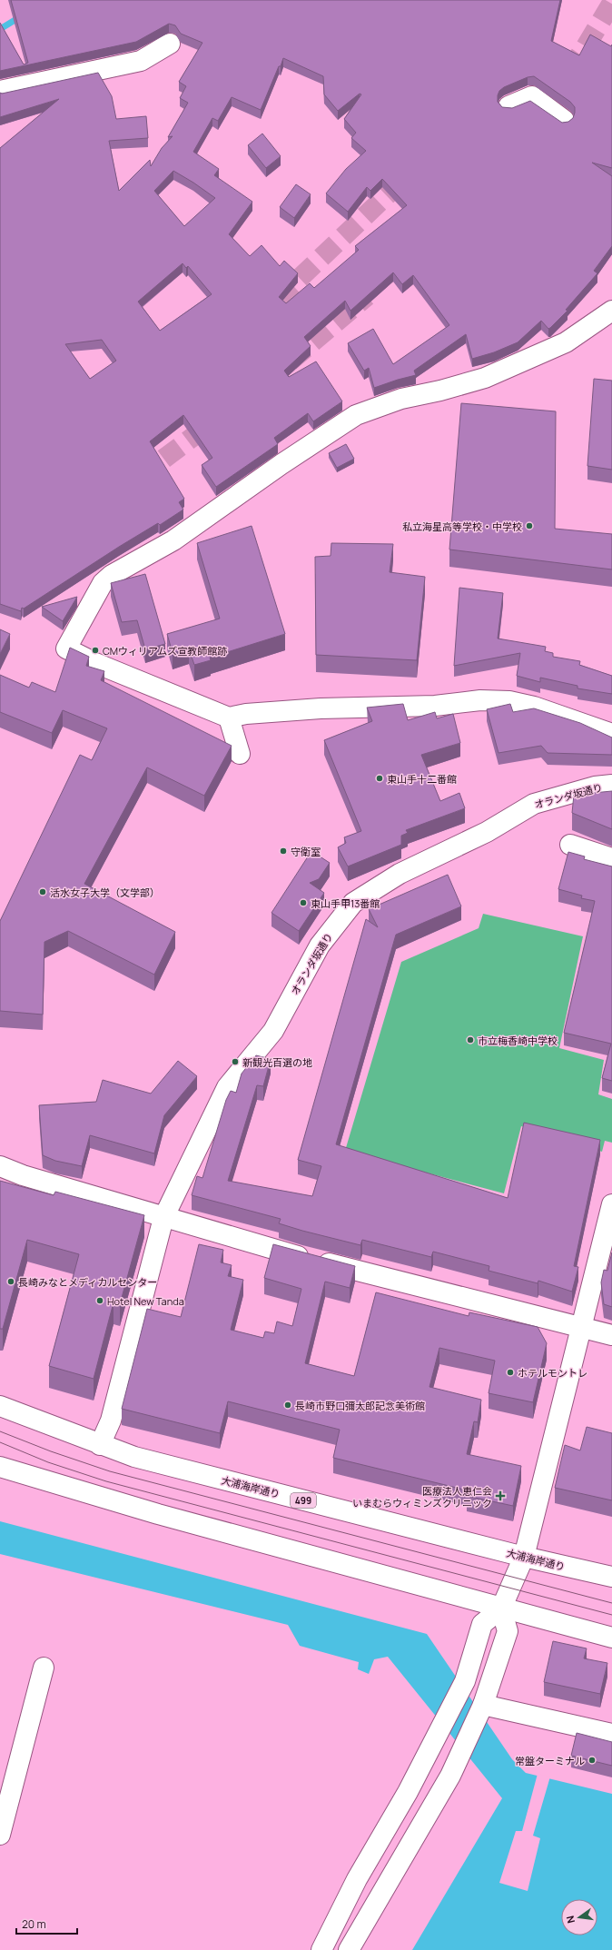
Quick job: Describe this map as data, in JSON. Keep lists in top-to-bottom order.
{
  "streets": {
    "main road": ["オランダ坂通り", "大浦海岸通り", "499"]
  },
  "crossings": [
    ["オランダ坂通り", "大浦海岸通り"]
  ],
  "places": {
    "other": [
      "私立海星高等学校・中学校",
      "CMウィリアムズ宣教師館跡",
      "東山手十二番館",
      "守衛室",
      "活水女子大学（文学部）",
      "東山手甲13番館",
      "市立梅香崎中学校",
      "新観光百選の地",
      "長崎みなとメディカルセンター",
      "Hotel New Tanda",
      "ホテルモントレ",
      "長崎市野口彌太郎記念美術館",
      "常盤ターミナル"
    ],
    "health": ["医療法人恵仁会 いまむらウィミンズクリニック"]
  },
  "scale_bar": "20 m",
  "north": "left"
}
